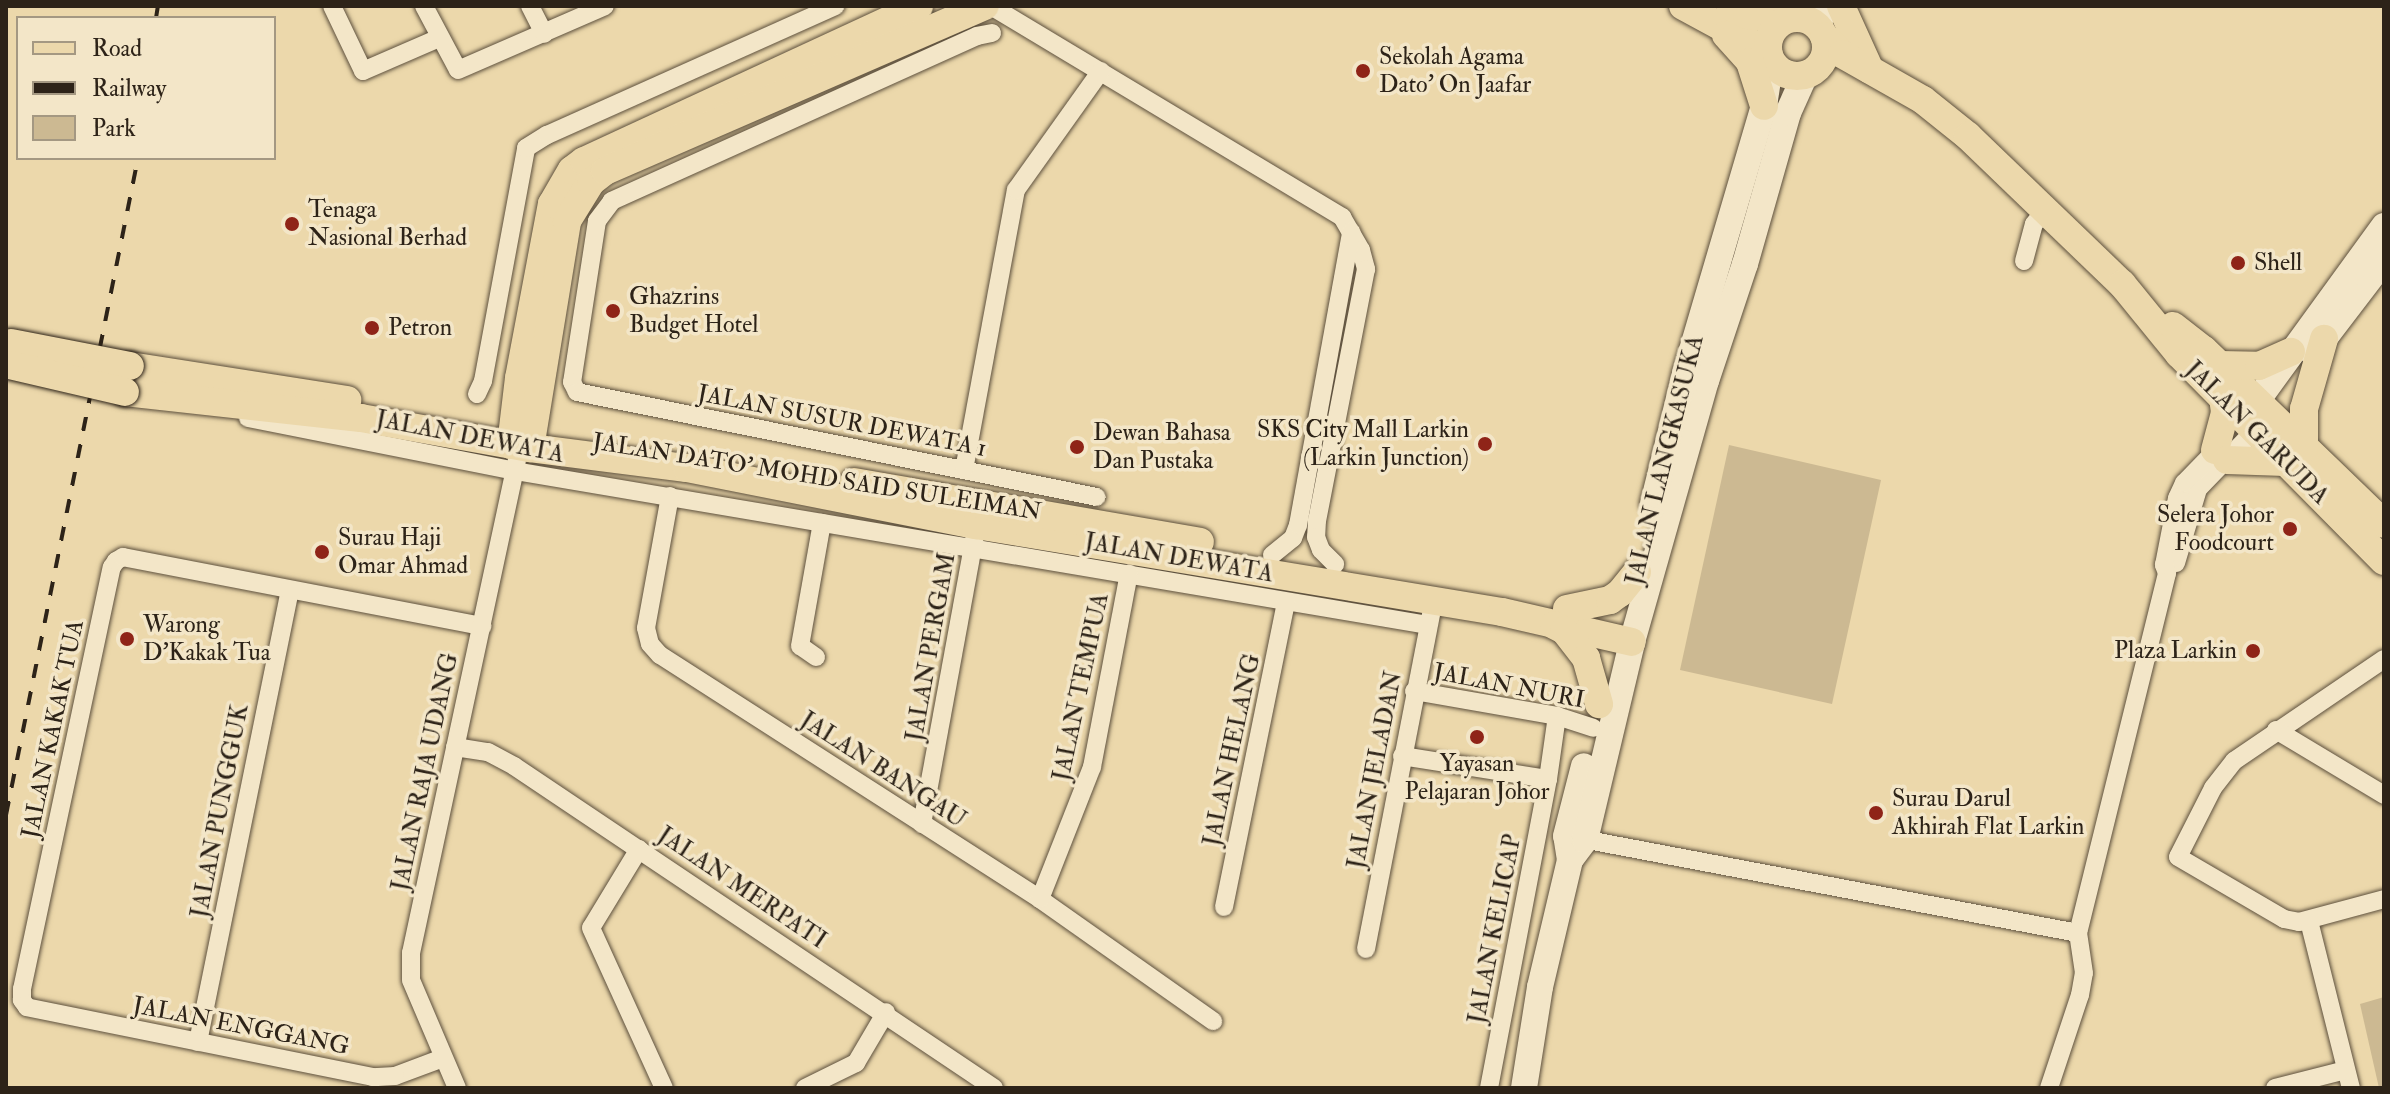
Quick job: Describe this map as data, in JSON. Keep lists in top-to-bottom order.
{
  "streets": {
    "main road": ["JALAN GARUDA", "JALAN LANGKASUKA", "JALAN DATO' MOHD SAID SULEIMAN"],
    "street": [
      "JALAN SUSUR DEWATA 1",
      "JALAN DEWATA",
      "JALAN PERGAM",
      "JALAN NURI",
      "JALAN TEMPUA",
      "JALAN KAKAK TUA",
      "JALAN HELANG",
      "JALAN BANGAU",
      "JALAN JELADAN",
      "JALAN RAJA UDANG",
      "JALAN PUNGGUK",
      "JALAN MERPATI",
      "JALAN KELICAP",
      "JALAN ENGGANG"
    ]
  },
  "crossings": [
    ["JALAN DEWATA", "JALAN DATO' MOHD SAID SULEIMAN"],
    ["JALAN DEWATA", "JALAN PERGAM"],
    ["JALAN DEWATA", "JALAN TEMPUA"],
    ["JALAN DEWATA", "JALAN HELANG"],
    ["JALAN DEWATA", "JALAN BANGAU"],
    ["JALAN DEWATA", "JALAN JELADAN"],
    ["JALAN DEWATA", "JALAN RAJA UDANG"],
    ["JALAN LANGKASUKA", "JALAN DATO' MOHD SAID SULEIMAN"],
    ["JALAN LANGKASUKA", "JALAN NURI"],
    ["JALAN DATO' MOHD SAID SULEIMAN", "JALAN PERGAM"],
    ["JALAN DATO' MOHD SAID SULEIMAN", "JALAN TEMPUA"],
    ["JALAN DATO' MOHD SAID SULEIMAN", "JALAN JELADAN"],
    ["JALAN DATO' MOHD SAID SULEIMAN", "JALAN RAJA UDANG"],
    ["JALAN PERGAM", "JALAN BANGAU"],
    ["JALAN NURI", "JALAN JELADAN"],
    ["JALAN NURI", "JALAN KELICAP"],
    ["JALAN TEMPUA", "JALAN BANGAU"],
    ["JALAN KAKAK TUA", "JALAN PUNGGUK"],
    ["JALAN KAKAK TUA", "JALAN ENGGANG"],
    ["JALAN RAJA UDANG", "JALAN MERPATI"],
    ["JALAN RAJA UDANG", "JALAN ENGGANG"],
    ["JALAN PUNGGUK", "JALAN ENGGANG"]
  ],
  "places": [
    "Sekolah Agama Dato' On Jaafar",
    "Tenaga Nasional Berhad",
    "Shell",
    "Ghazrins Budget Hotel",
    "Petron",
    "SKS City Mall Larkin (Larkin Junction)",
    "Dewan Bahasa Dan Pustaka",
    "Selera Johor Foodcourt",
    "Surau Haji Omar Ahmad",
    "Warong D’Kakak Tua",
    "Plaza Larkin",
    "Yayasan Pelajaran Johor",
    "Surau Darul Akhirah Flat Larkin"
  ],
  "legend": ["Road", "Railway", "Park"]
}
